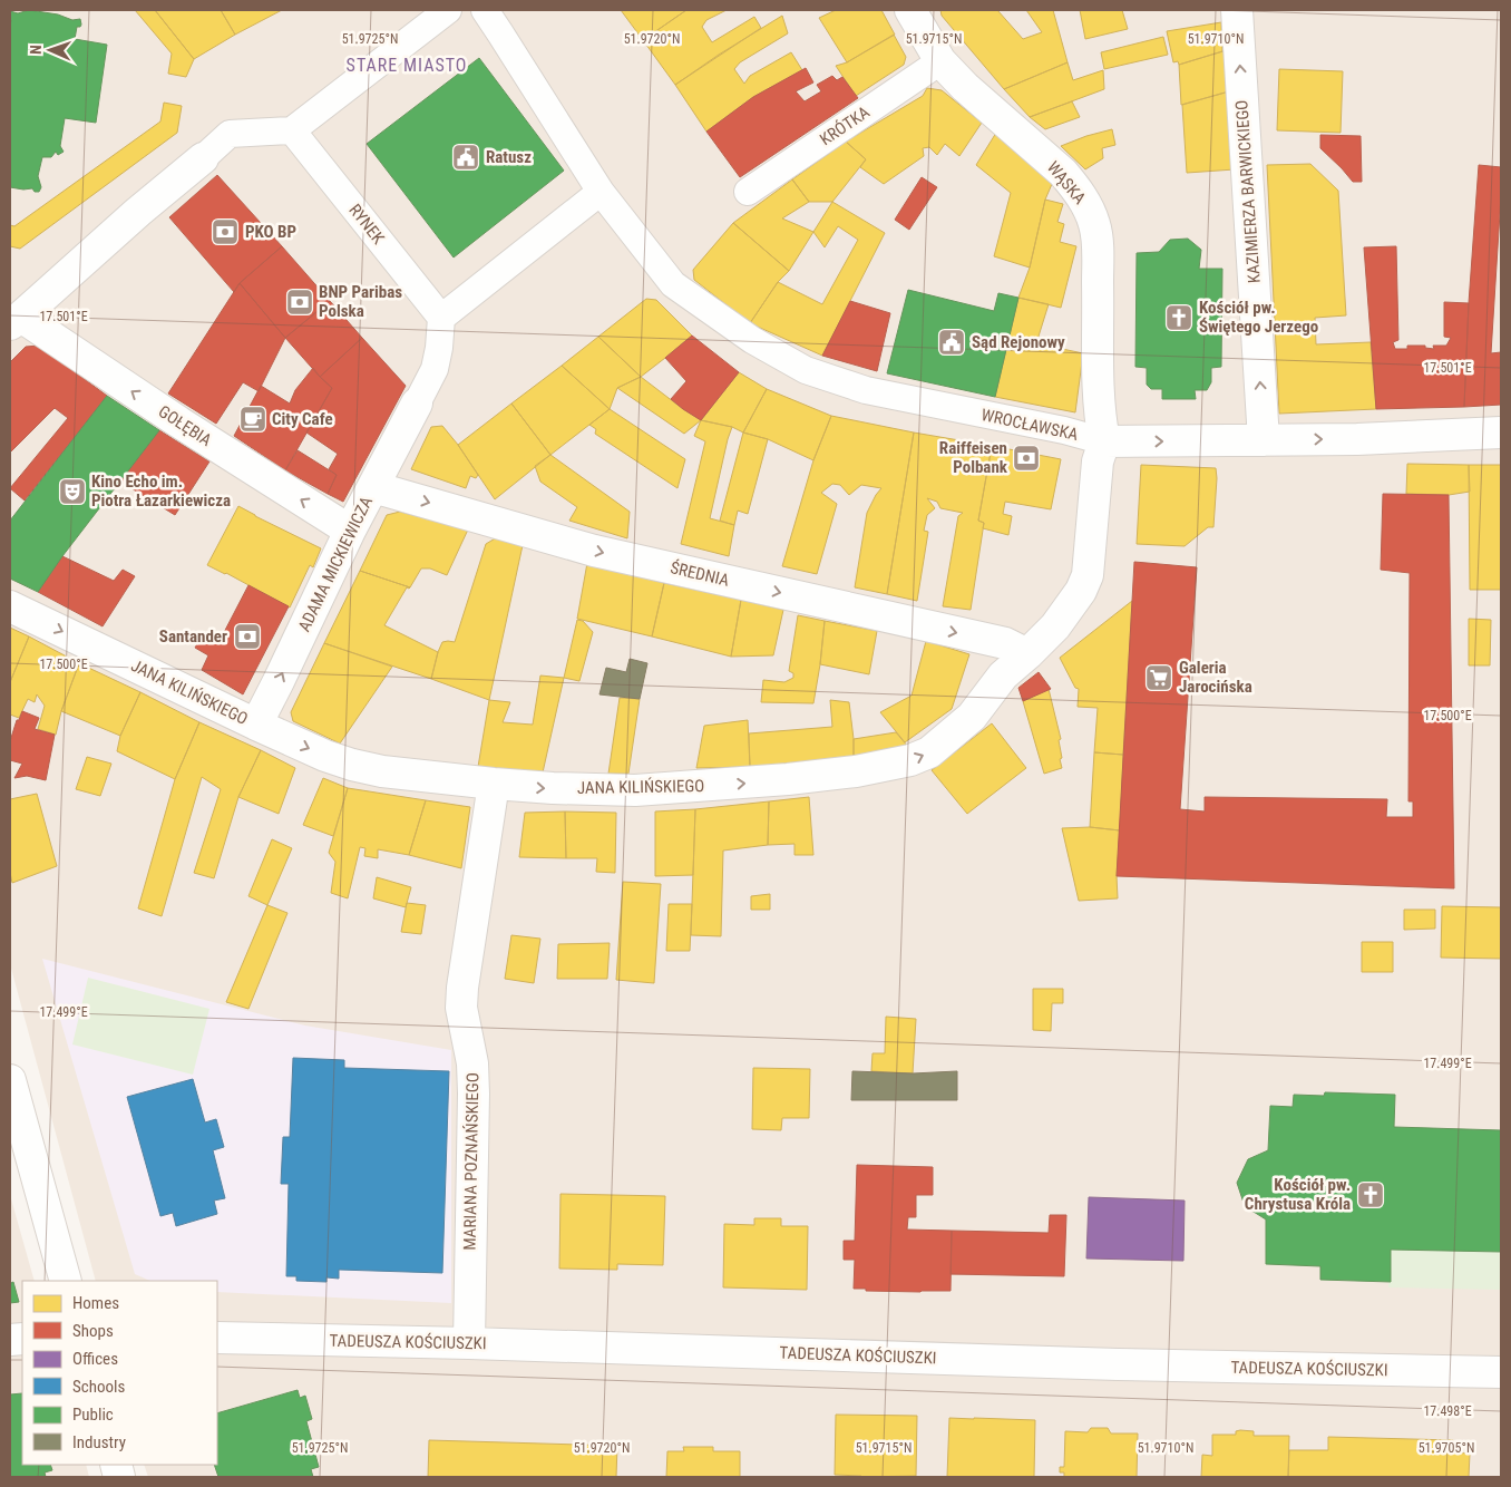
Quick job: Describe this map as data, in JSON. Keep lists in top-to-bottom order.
{
  "streets": {
    "street": [
      "KRÓTKA",
      "WĄSKA",
      "KAZIMIERZA BARWICKIEGO",
      "RYNEK",
      "WROCŁAWSKA",
      "GOŁĘBIA",
      "ADAMA MICKIEWICZA",
      "ŚREDNIA",
      "JANA KILIŃSKIEGO",
      "MARIANA POZNAŃSKIEGO",
      "TADEUSZA KOŚCIUSZKI"
    ]
  },
  "crossings": [
    ["KRÓTKA", "WĄSKA"],
    ["WĄSKA", "WROCŁAWSKA"],
    ["WĄSKA", "JANA KILIŃSKIEGO"],
    ["KAZIMIERZA BARWICKIEGO", "WROCŁAWSKA"],
    ["WROCŁAWSKA", "JANA KILIŃSKIEGO"],
    ["GOŁĘBIA", "ADAMA MICKIEWICZA"],
    ["ADAMA MICKIEWICZA", "ŚREDNIA"],
    ["ADAMA MICKIEWICZA", "JANA KILIŃSKIEGO"],
    ["ŚREDNIA", "JANA KILIŃSKIEGO"],
    ["JANA KILIŃSKIEGO", "MARIANA POZNAŃSKIEGO"],
    ["MARIANA POZNAŃSKIEGO", "TADEUSZA KOŚCIUSZKI"]
  ],
  "one_way": [
    "KAZIMIERZA BARWICKIEGO",
    "WROCŁAWSKA",
    "GOŁĘBIA",
    "ADAMA MICKIEWICZA",
    "ŚREDNIA",
    "JANA KILIŃSKIEGO"
  ],
  "districts": ["STARE MIASTO"],
  "places": {
    "public building": ["Ratusz", "Sąd Rejonowy"],
    "bank": [
      "PKO BP",
      "BNP Paribas Polska",
      "Raiffeisen Polbank",
      "Santander"
    ],
    "church": ["Kościół pw. Świętego Jerzego", "Kościół pw. Chrystusa Króla"],
    "cafe": ["City Cafe"],
    "theatre": ["Kino Echo im. Piotra Łazarkiewicza"],
    "supermarket": ["Galeria Jarocińska"]
  },
  "legend": [
    "Homes",
    "Shops",
    "Offices",
    "Schools",
    "Public",
    "Industry"
  ],
  "north": "left",
  "coordinates": [
    "51.9725°N",
    "51.9720°N",
    "51.9715°N",
    "51.9710°N",
    "17.501°E",
    "17.500°E",
    "17.499°E",
    "17.498°E",
    "51.9705°N"
  ]
}
